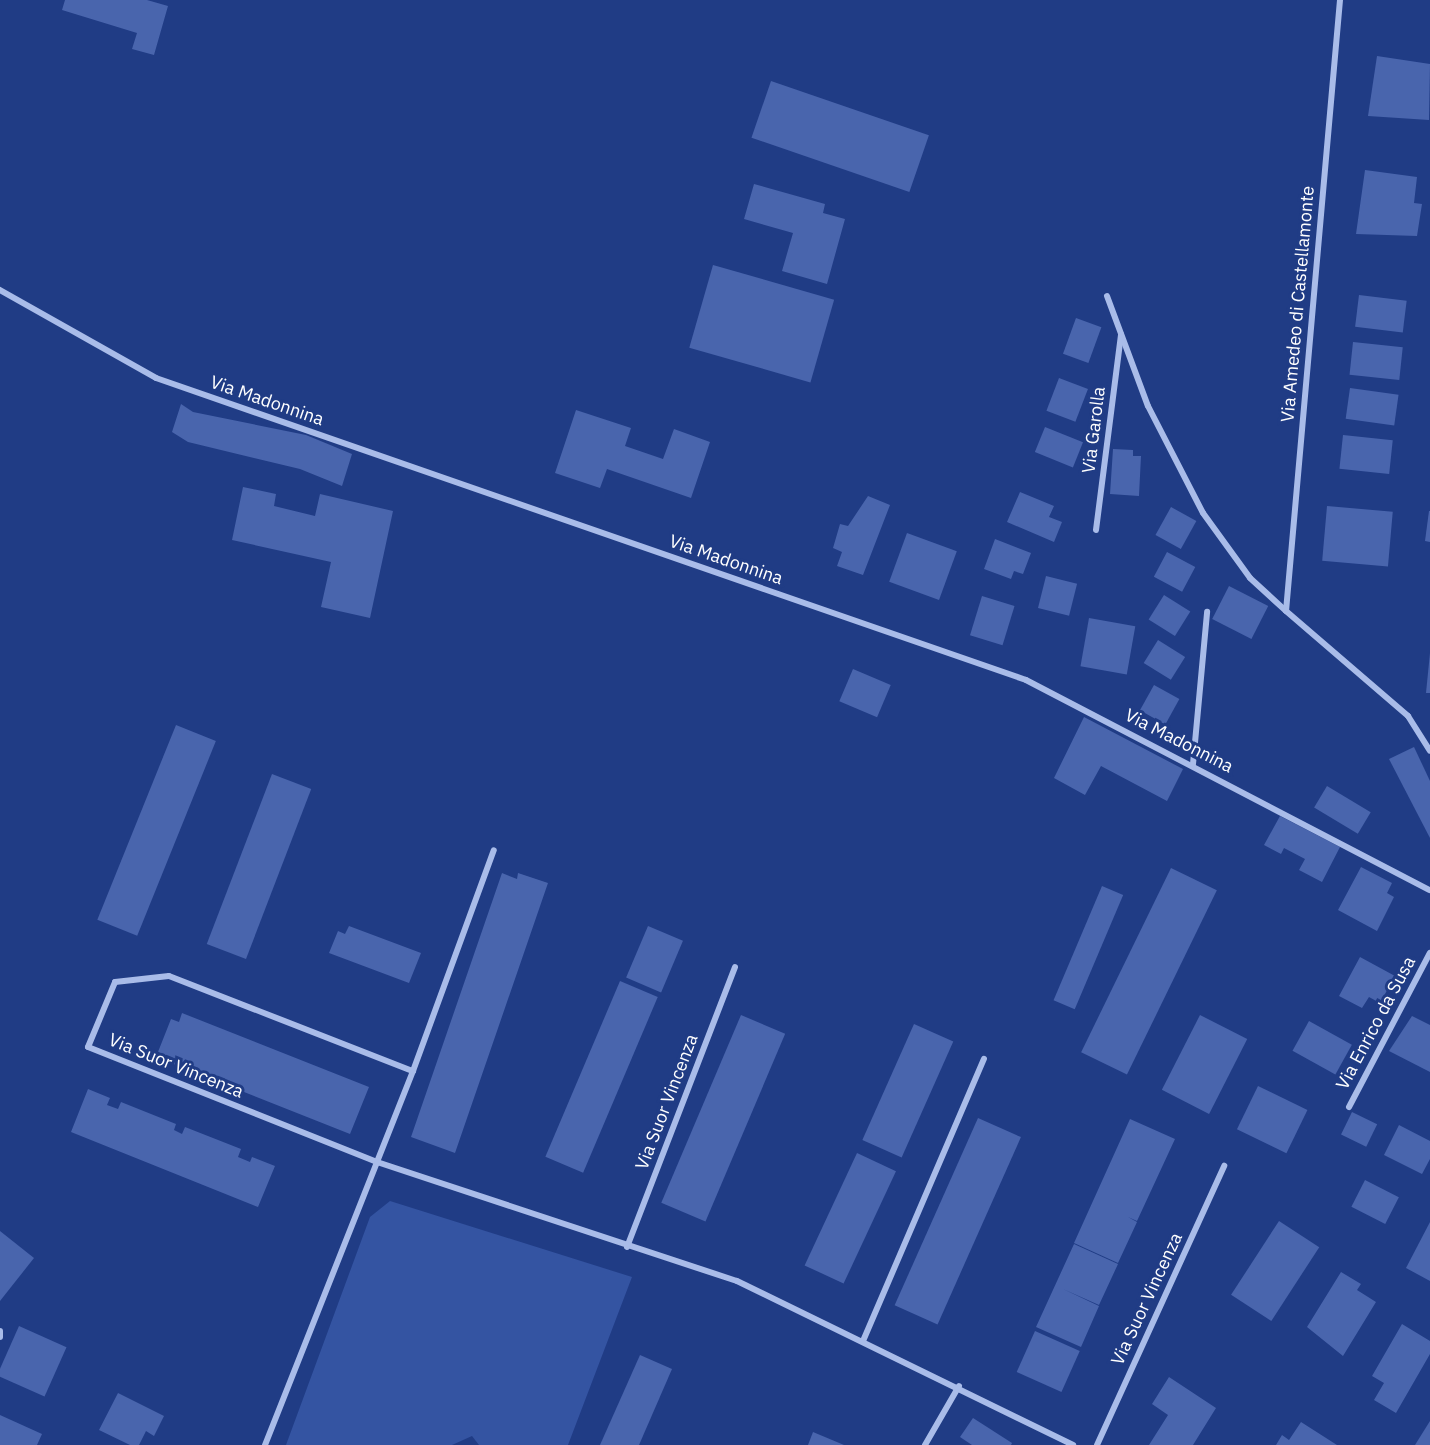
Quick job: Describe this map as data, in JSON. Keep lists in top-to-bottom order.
{
  "streets": {
    "street": [
      "Via Amedeo di Castellamonte",
      "Via Madonnina",
      "Via Garolla",
      "Via Enrico da Susa",
      "Via Suor Vincenza"
    ]
  }
}
